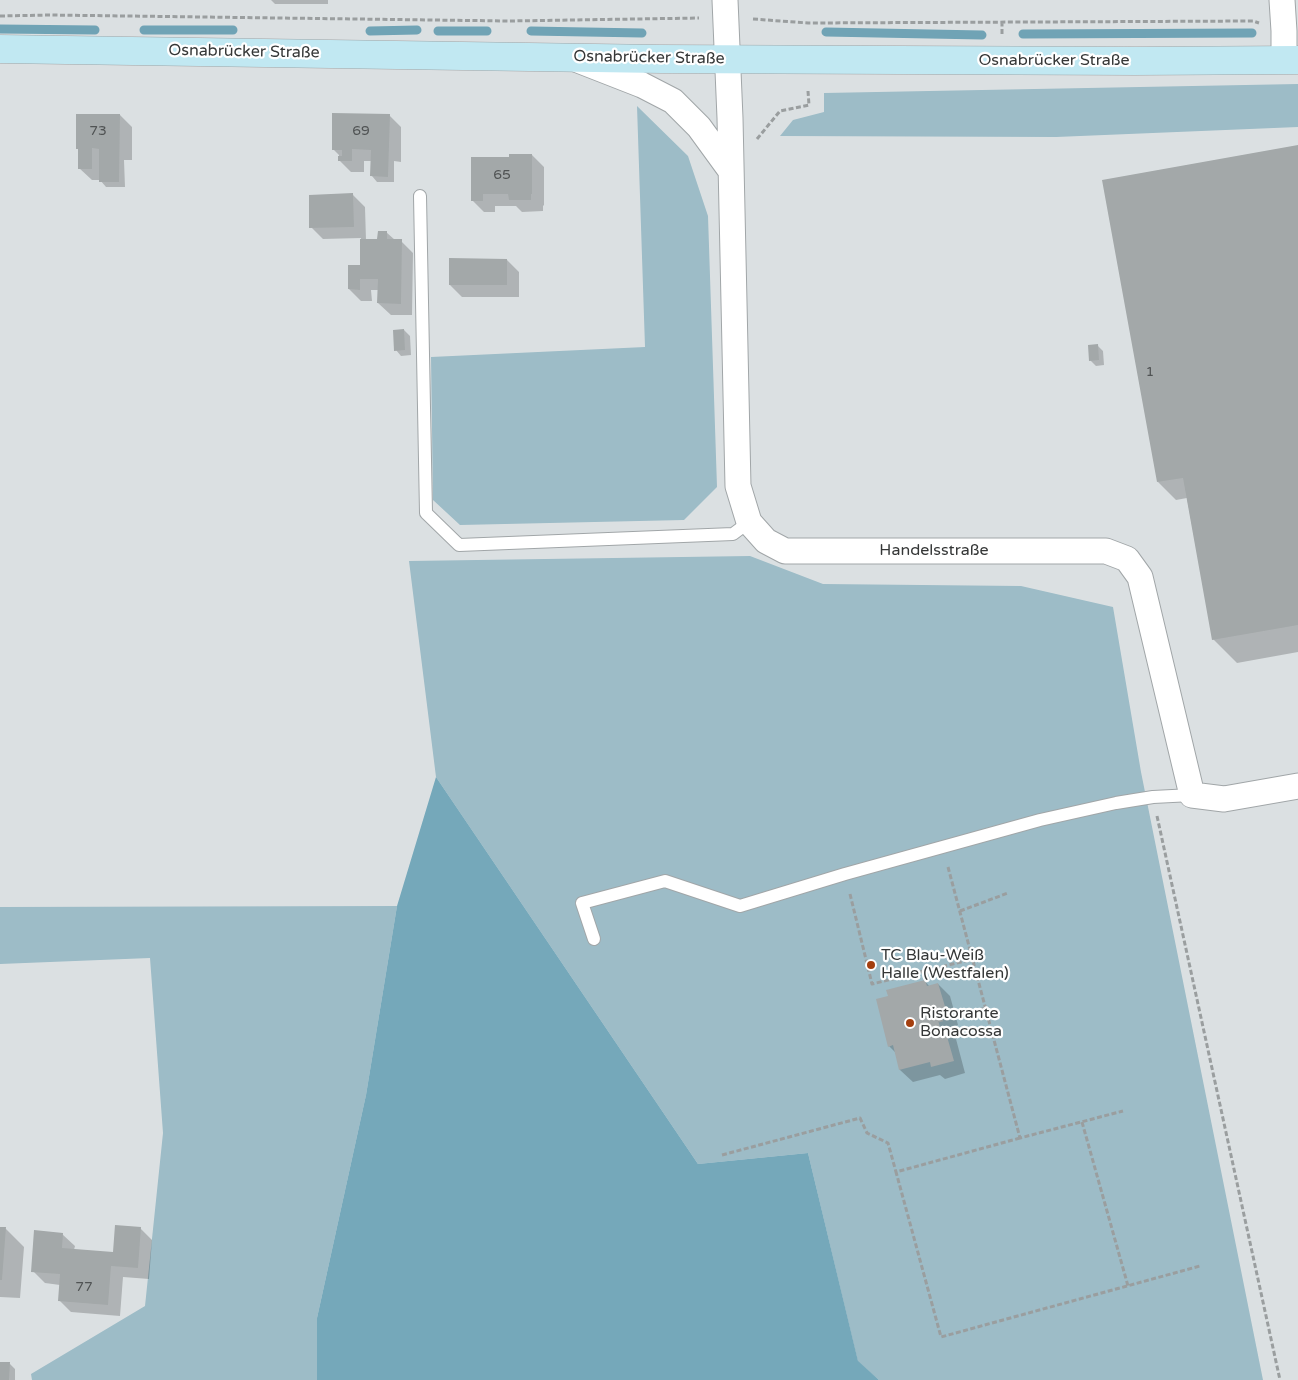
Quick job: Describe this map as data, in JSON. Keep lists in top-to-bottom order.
{
  "streets": {
    "main road": ["Osnabrücker Straße"],
    "street": ["Handelsstraße"]
  },
  "crossings": [
    ["Osnabrücker Straße", "Handelsstraße"]
  ],
  "places": ["TC Blau-Weiß Halle (Westfalen)", "Ristorante Bonacossa"],
  "house_numbers": [
    "73",
    "69",
    "65",
    "1",
    "77"
  ]
}
